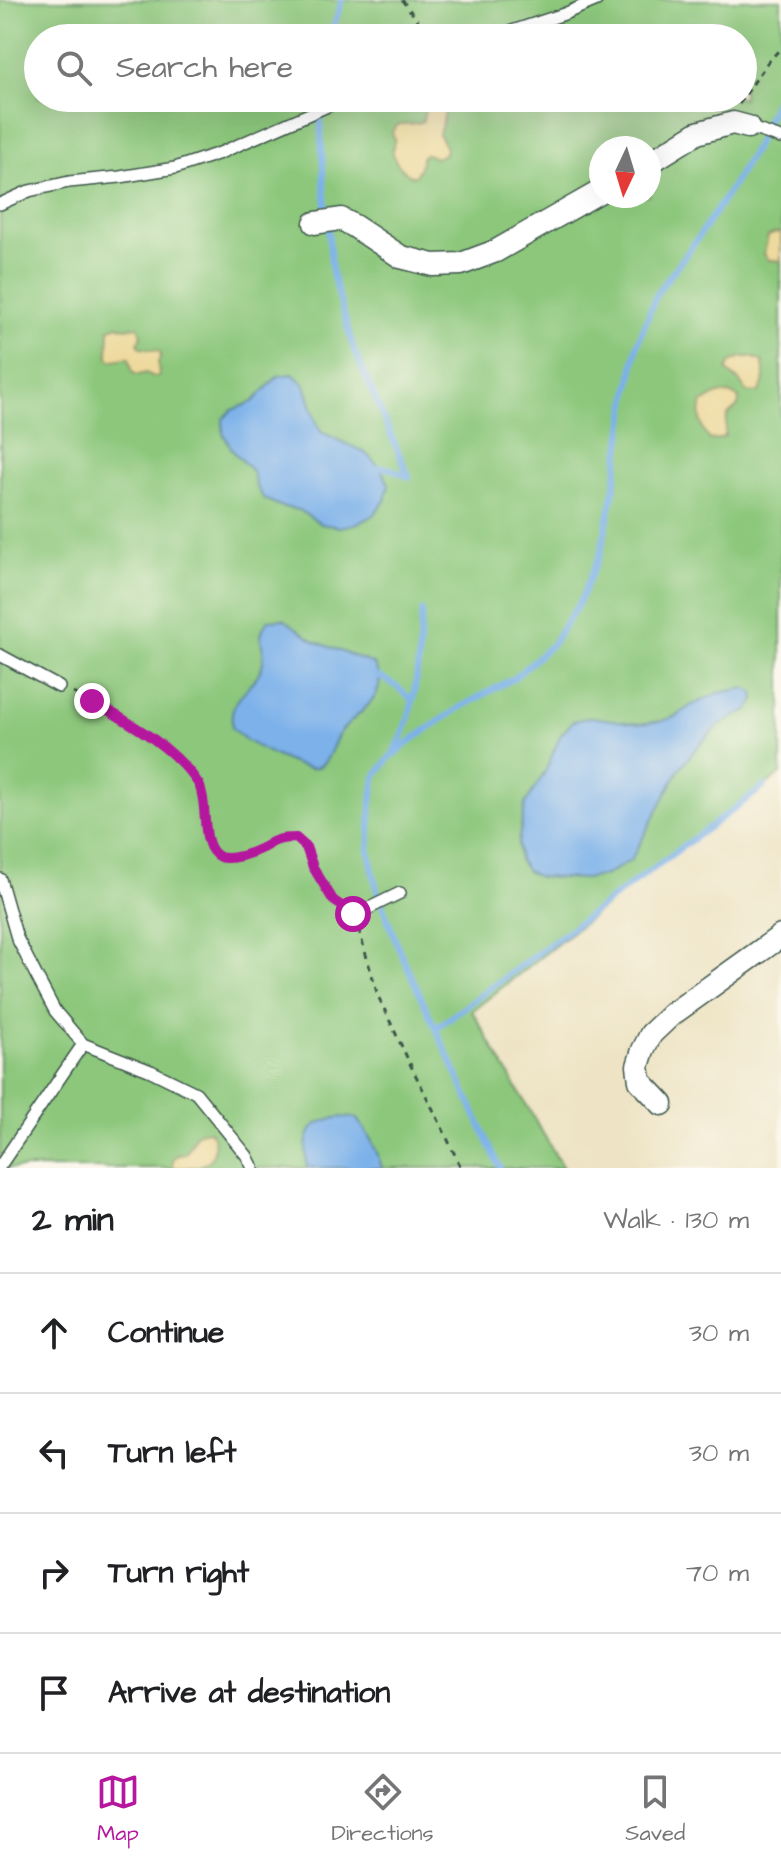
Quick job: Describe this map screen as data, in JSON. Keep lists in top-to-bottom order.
{
  "north": "bottom",
  "page": {
    "search": "Search here",
    "heading": ["2 min", "Walk · 130 m"],
    "list": [
      ["Continue", "30 m"],
      ["Turn left", "30 m"],
      ["Turn right", "70 m"],
      "Arrive at destination"
    ],
    "nav": ["Map", "Directions", "Saved"]
  }
}
